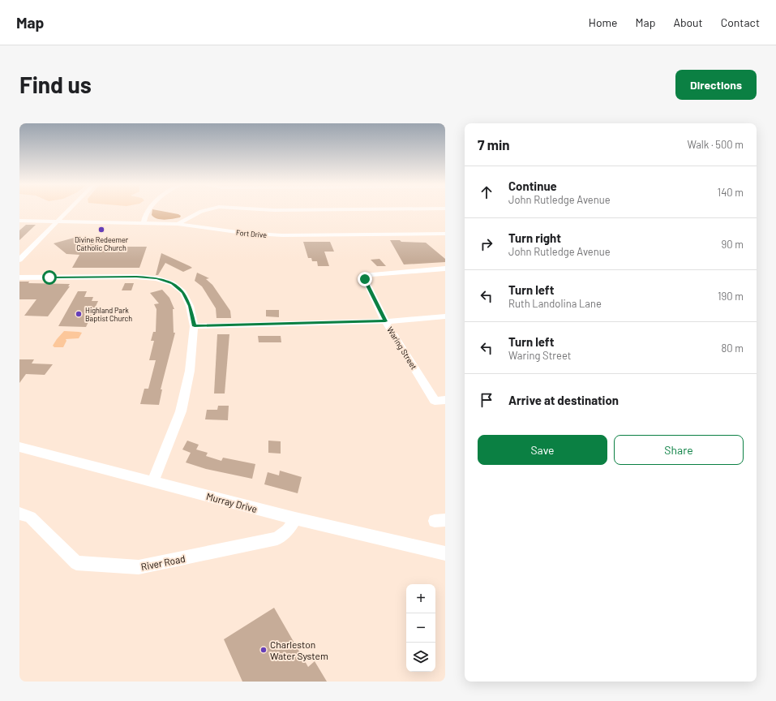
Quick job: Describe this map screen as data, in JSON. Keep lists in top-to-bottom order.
{
  "streets": {
    "street": [
      "Fort Drive",
      "Waring Street",
      "Murray Drive",
      "River Road"
    ]
  },
  "crossings": [
    ["Murray Drive", "River Road"]
  ],
  "places": ["Divine Redeemer Catholic Church", "Highland Park Baptist Church", "Charleston Water System"],
  "page": {
    "header": "Map",
    "nav": [
      "Home",
      "Map",
      "About",
      "Contact"
    ],
    "buttons": [
      "Directions",
      ["Save", "Share"]
    ],
    "title": "Find us",
    "heading": ["7 min", "Walk · 500 m"],
    "list": [
      ["Continue", "John Rutledge Avenue", "140 m"],
      ["Turn right", "John Rutledge Avenue", "90 m"],
      ["Turn left", "Ruth Landolina Lane", "190 m"],
      ["Turn left", "Waring Street", "80 m"],
      "Arrive at destination"
    ],
    "map_buttons": ["+", "−"]
  }
}
